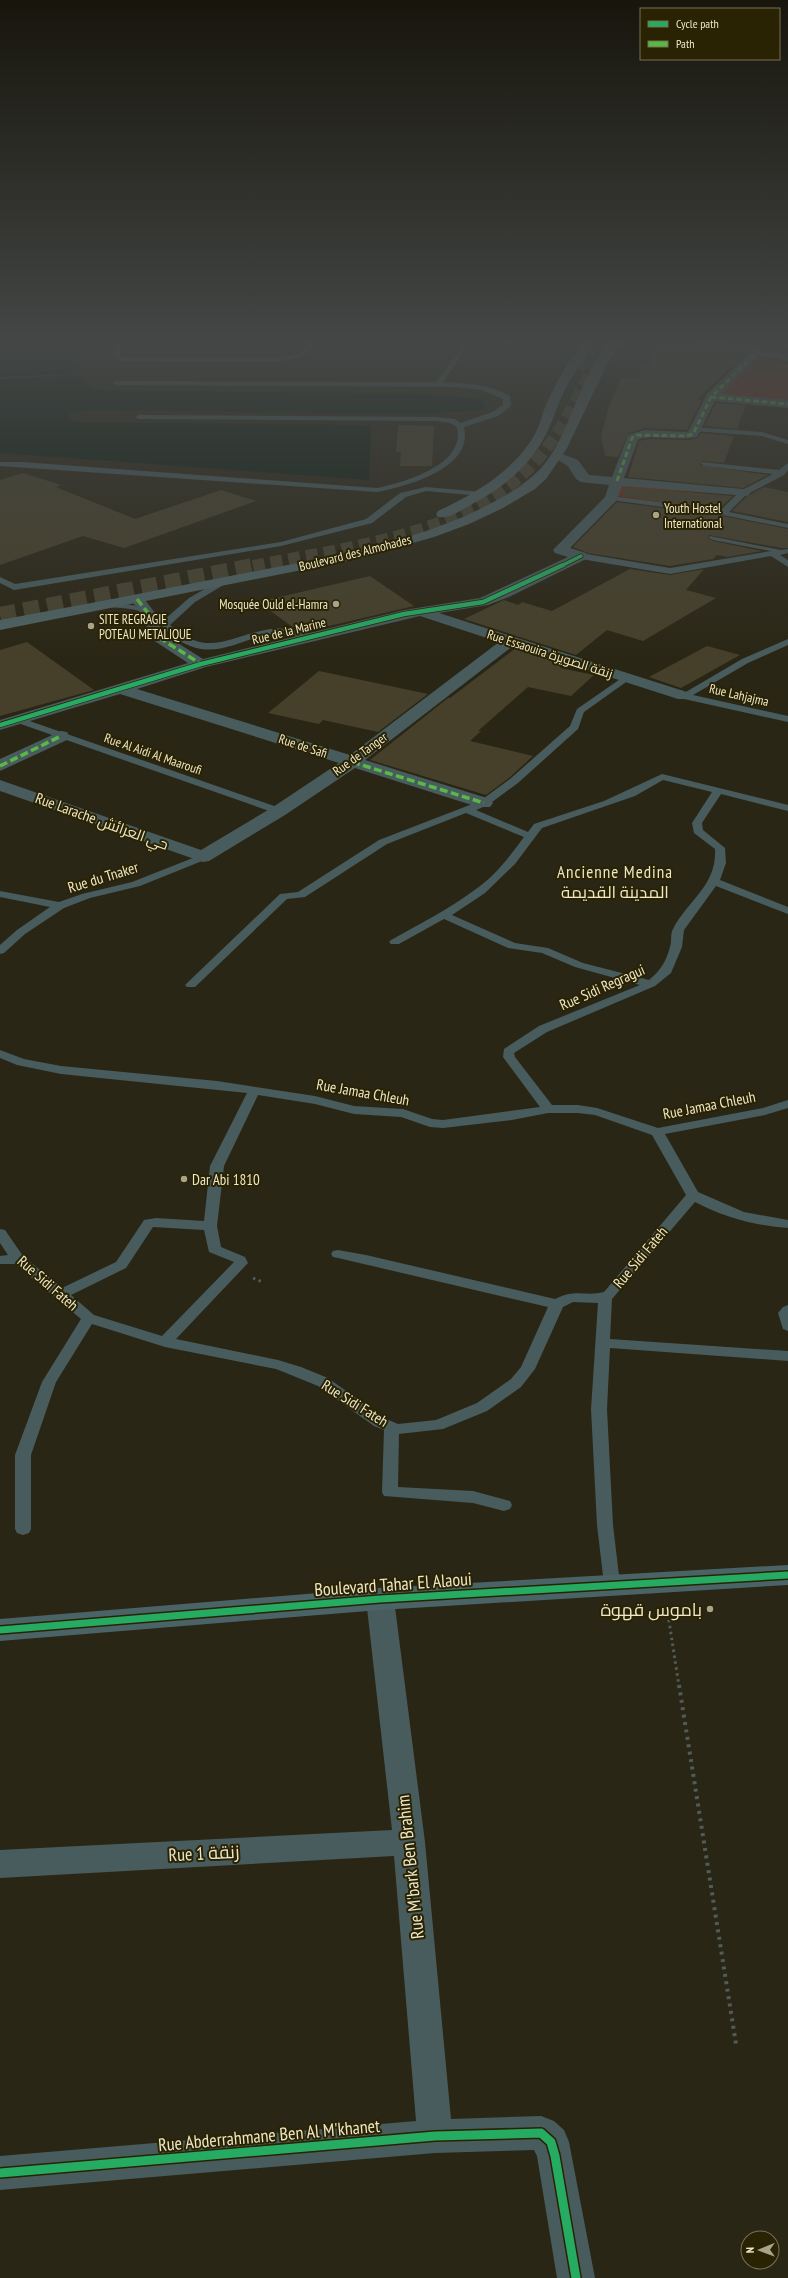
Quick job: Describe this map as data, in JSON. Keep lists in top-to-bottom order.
{
  "streets": {
    "main road": ["Boulevard des Almohades"],
    "street": [
      "Rue de la Marine",
      "Rue Essaouira زنقة الصويرة",
      "Rue de Safi",
      "Rue de Tanger",
      "Rue Larache حي العرائش",
      "Boulevard Tahar El Alaoui",
      "Rue 1 زنقة",
      "Rue M'bark Ben Brahim",
      "Rue Abderrahmane Ben Al M'khanet"
    ],
    "lane": [
      "Rue Lahjajma",
      "Rue Al Aidi Al Maaroufi",
      "Rue du Tnaker",
      "Rue Sidi Regragui",
      "Rue Jamaa Chleuh",
      "Rue Sidi Fateh"
    ]
  },
  "crossings": [
    ["Rue de la Marine", "Rue Essaouira زنقة الصويرة"],
    ["Rue de la Marine", "Rue de Safi"],
    ["Rue de la Marine", "Rue Al Aidi Al Maaroufi"],
    ["Rue Essaouira زنقة الصويرة", "Rue Lahjajma"],
    ["Rue Essaouira زنقة الصويرة", "Rue de Tanger"],
    ["Rue de Safi", "Rue de Tanger"],
    ["Rue Al Aidi Al Maaroufi", "Rue de Tanger"],
    ["Rue de Tanger", "Rue Larache حي العرائش"],
    ["Rue de Tanger", "Rue du Tnaker"],
    ["Rue Larache حي العرائش", "Rue du Tnaker"],
    ["Rue Sidi Regragui", "Rue Jamaa Chleuh"],
    ["Boulevard Tahar El Alaoui", "Rue M'bark Ben Brahim"],
    ["Rue 1 زنقة", "Rue M'bark Ben Brahim"],
    ["Rue M'bark Ben Brahim", "Rue Abderrahmane Ben Al M'khanet"]
  ],
  "districts": ["Ancienne Medina المدينة القديمة"],
  "places": [
    "Youth Hostel International",
    "Mosquée Ould el-Hamra",
    "SITE REGRAGIE POTEAU METALIQUE",
    "Dar Abi 1810",
    "باموس قهوة"
  ],
  "legend": ["Cycle path", "Path"],
  "north": "left"
}
